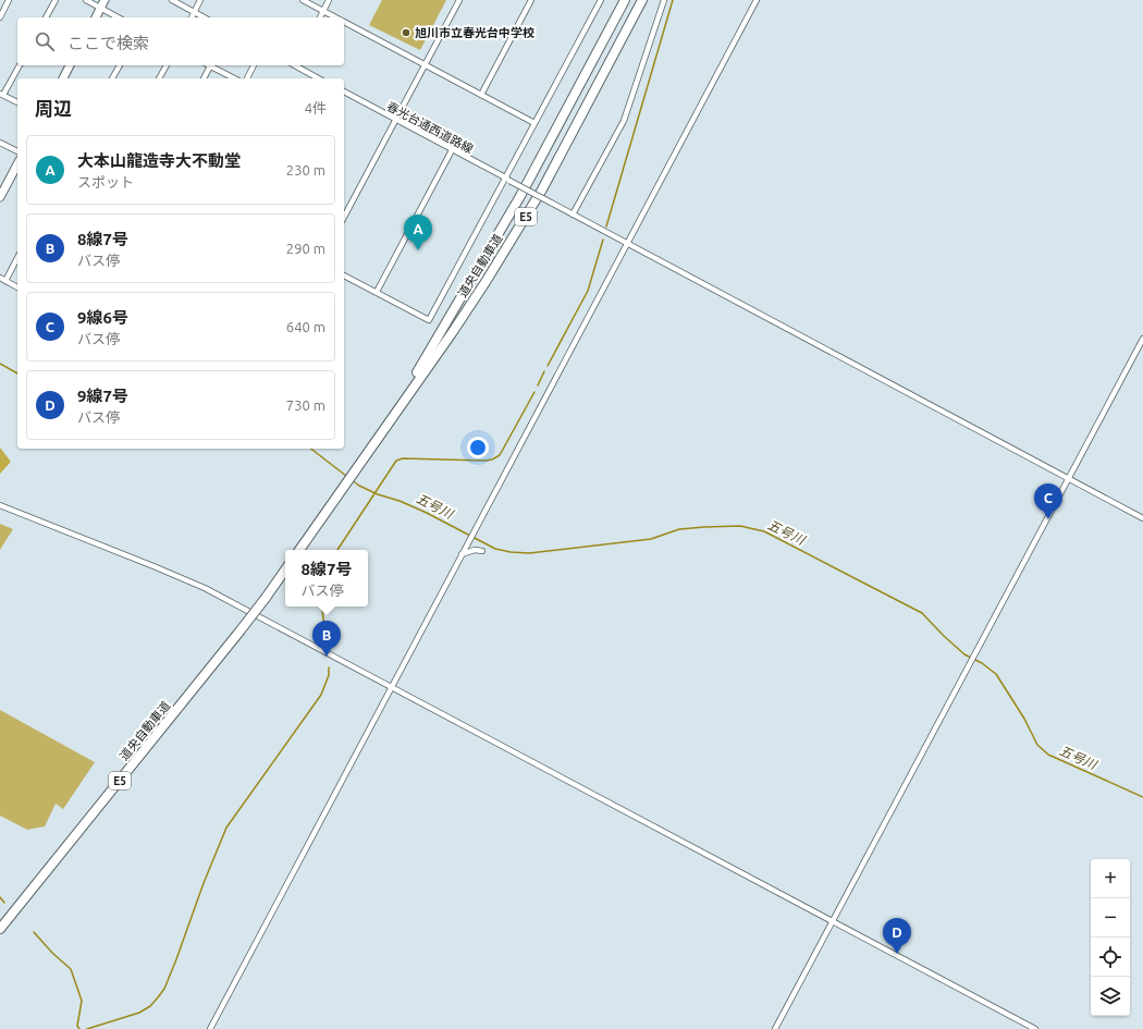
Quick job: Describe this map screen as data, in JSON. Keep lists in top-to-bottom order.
{
  "streets": {
    "highway": ["E5", "道央自動車道"],
    "street": ["春光台通西道路線"]
  },
  "water": ["五号川"],
  "places": ["旭川市立春光台中学校"],
  "page": {
    "search": "ここで検索",
    "heading": ["周辺", "4件"],
    "list": [
      {
        "mark": "A",
        "name": "大本山龍造寺大不動堂",
        "note": "スポット",
        "value": "230 m"
      },
      {
        "mark": "B",
        "name": "8線7号",
        "note": "バス停",
        "value": "290 m"
      },
      {
        "mark": "C",
        "name": "9線6号",
        "note": "バス停",
        "value": "640 m"
      },
      {
        "mark": "D",
        "name": "9線7号",
        "note": "バス停",
        "value": "730 m"
      }
    ],
    "pins": [
      "A",
      "C",
      "B",
      "D"
    ],
    "popup": ["8線7号", "バス停"],
    "map_buttons": ["+", "−"]
  }
}
